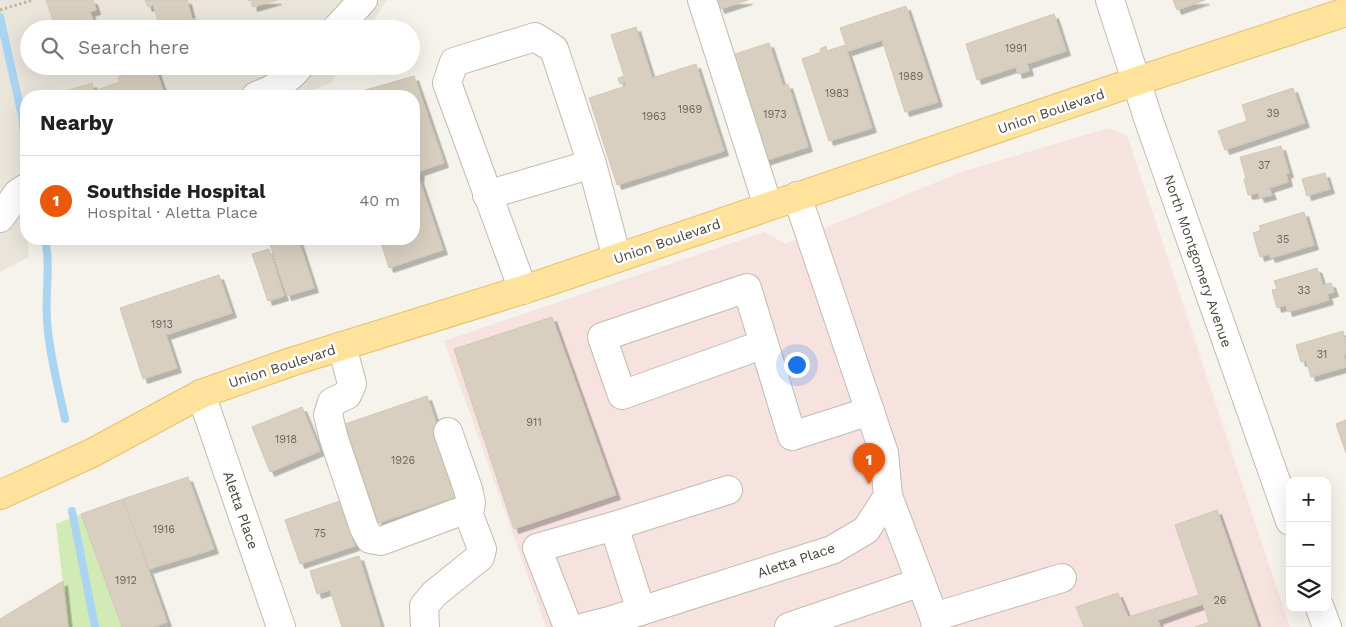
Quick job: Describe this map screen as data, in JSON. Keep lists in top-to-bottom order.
{
  "streets": {
    "main road": ["Union Boulevard"],
    "street": ["North Montgomery Avenue", "Aletta Place"]
  },
  "crossings": [
    ["Union Boulevard", "North Montgomery Avenue"],
    ["Union Boulevard", "Aletta Place"]
  ],
  "house_numbers": [
    "1991",
    "1989",
    "1983",
    "1969",
    "39",
    "1973",
    "1963",
    "37",
    "35",
    "33",
    "1913",
    "31",
    "911",
    "1918",
    "1926",
    "1916",
    "75",
    "1912",
    "26"
  ],
  "page": {
    "search": "Search here",
    "heading": "Nearby",
    "list": [
      {
        "mark": "1",
        "name": "Southside Hospital",
        "note": "Hospital · Aletta Place",
        "value": "40 m"
      }
    ],
    "pins": "1",
    "map_buttons": ["+", "−"]
  }
}
